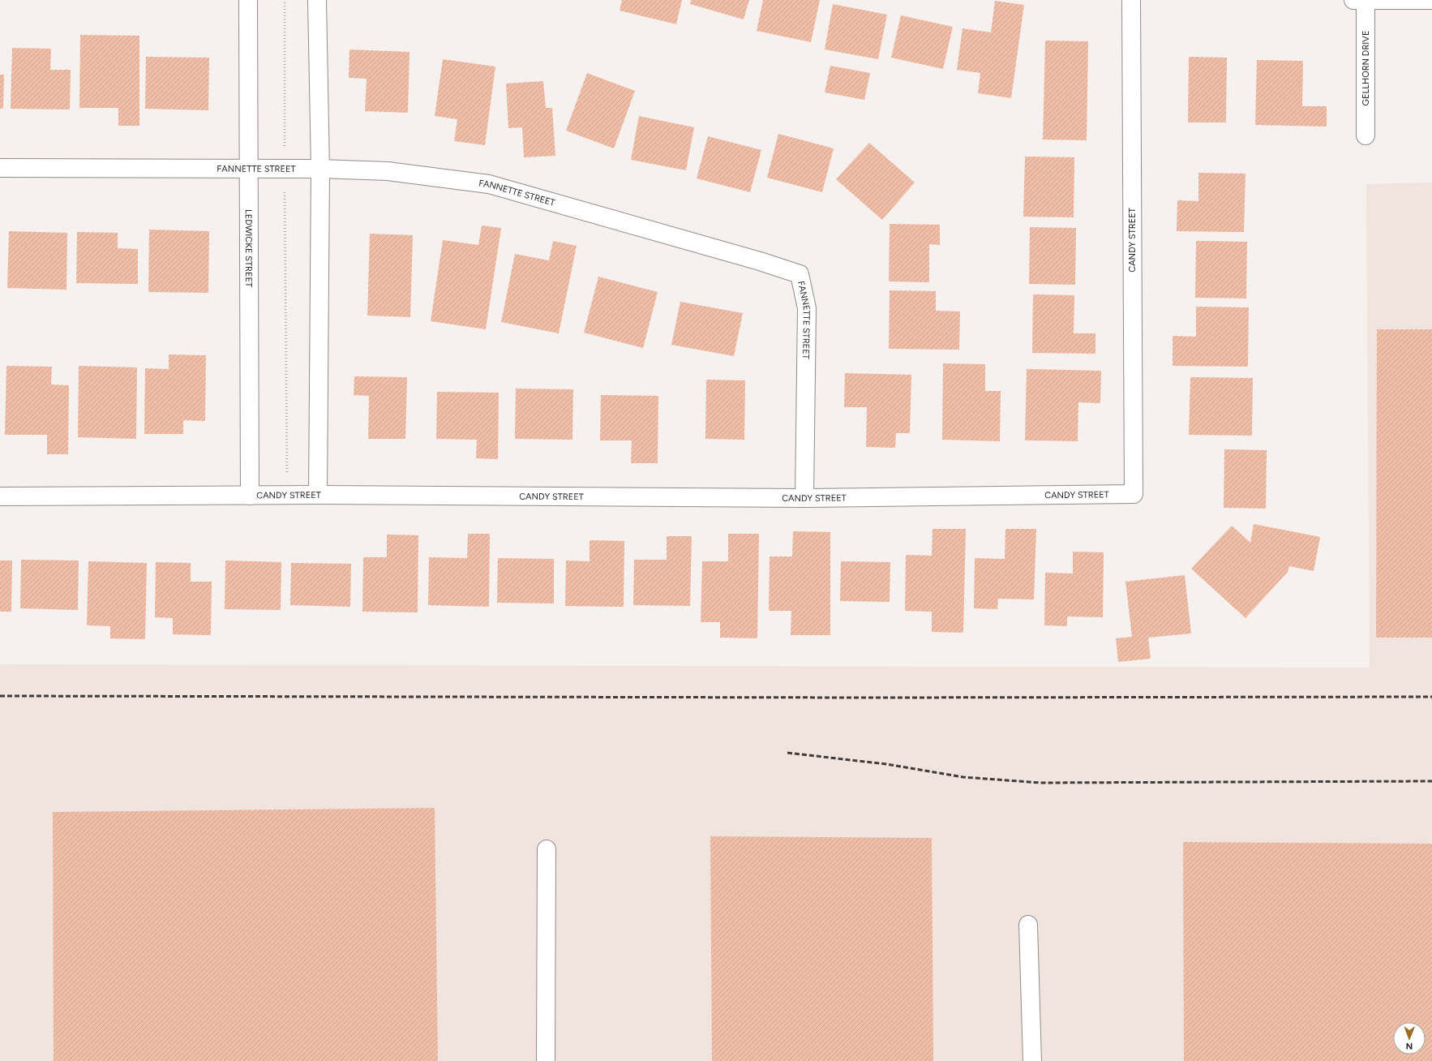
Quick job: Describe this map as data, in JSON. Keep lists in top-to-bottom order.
{
  "streets": {
    "street": [
      "GELLHORN DRIVE",
      "FANNETTE STREET",
      "CANDY STREET",
      "LEDWICKE STREET"
    ]
  },
  "crossings": [
    ["FANNETTE STREET", "CANDY STREET"],
    ["FANNETTE STREET", "LEDWICKE STREET"],
    ["CANDY STREET", "LEDWICKE STREET"]
  ],
  "north": "bottom"
}
